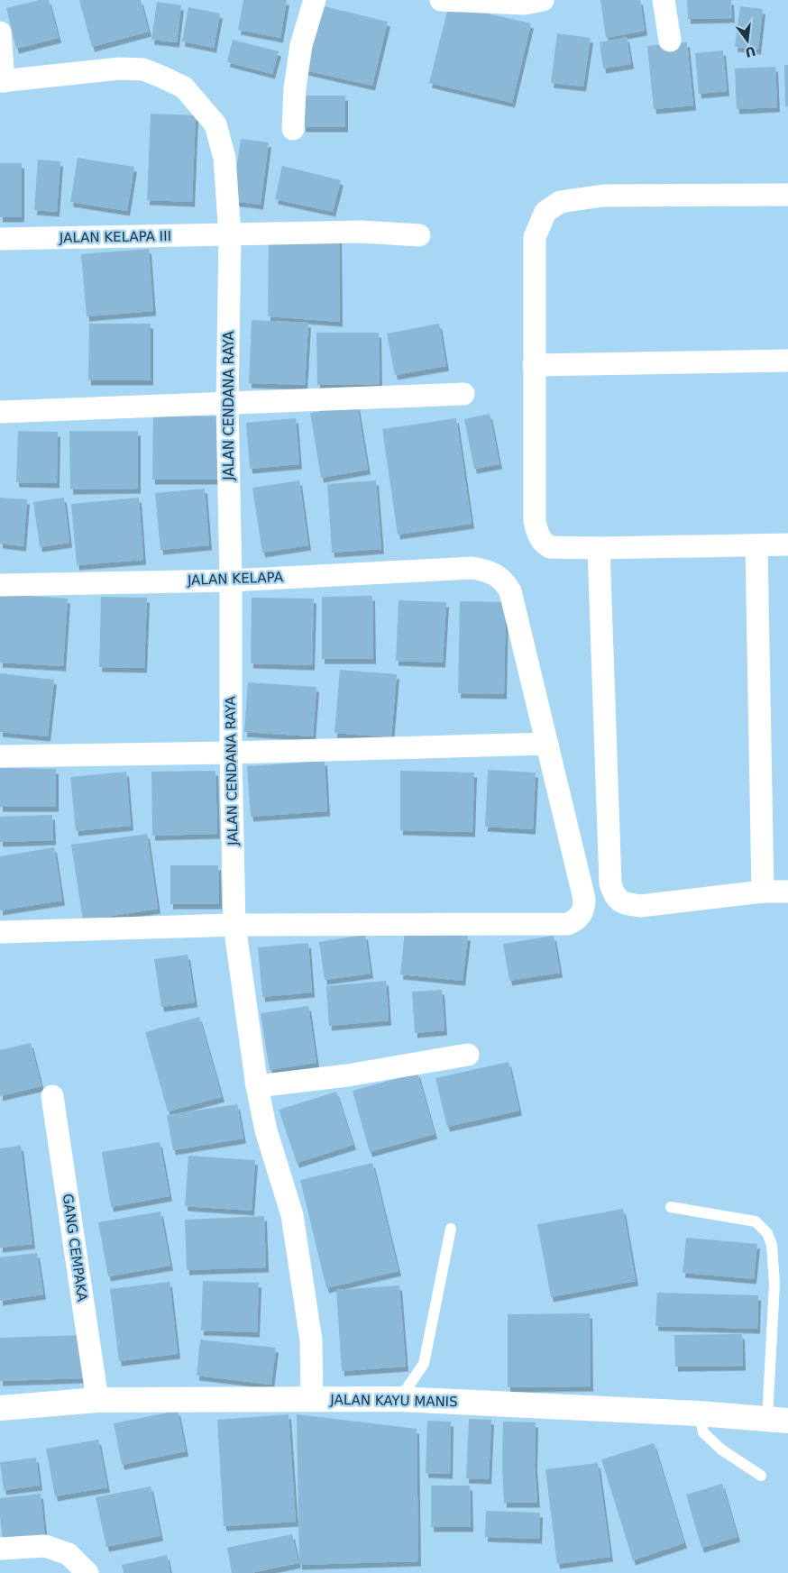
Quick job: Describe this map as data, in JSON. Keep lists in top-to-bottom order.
{
  "streets": {
    "street": [
      "JALAN KELAPA III",
      "JALAN CENDANA RAYA",
      "JALAN KELAPA",
      "GANG CEMPAKA",
      "JALAN KAYU MANIS"
    ]
  },
  "crossings": [
    ["JALAN KELAPA III", "JALAN CENDANA RAYA"],
    ["JALAN CENDANA RAYA", "JALAN KELAPA"],
    ["JALAN CENDANA RAYA", "JALAN KAYU MANIS"],
    ["GANG CEMPAKA", "JALAN KAYU MANIS"]
  ],
  "north": "bottom"
}
